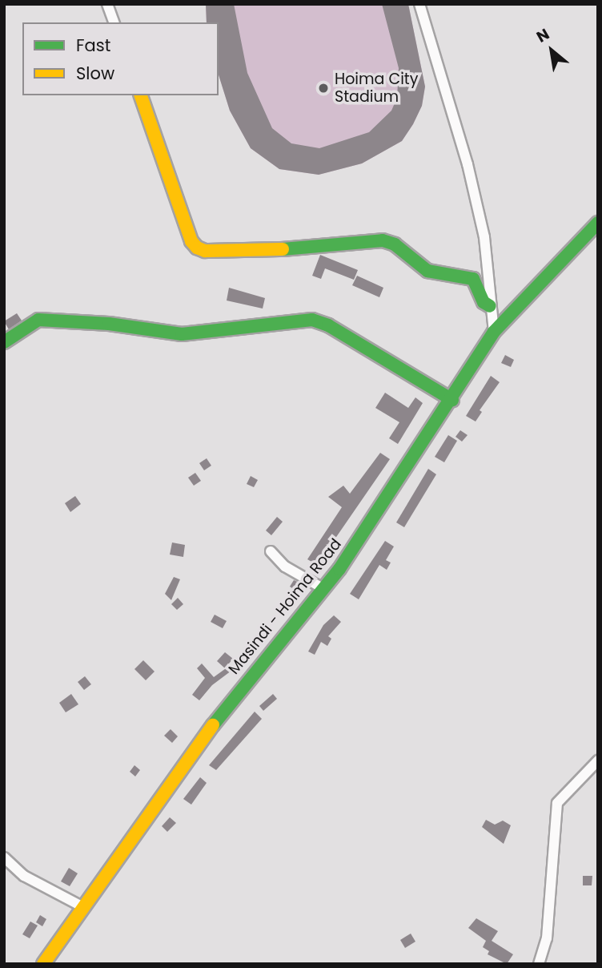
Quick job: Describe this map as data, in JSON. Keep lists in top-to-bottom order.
{
  "streets": {
    "street": ["Masindi - Hoima Road"]
  },
  "places": ["Hoima City Stadium"],
  "legend": ["Fast", "Slow"],
  "north": "top left"
}
